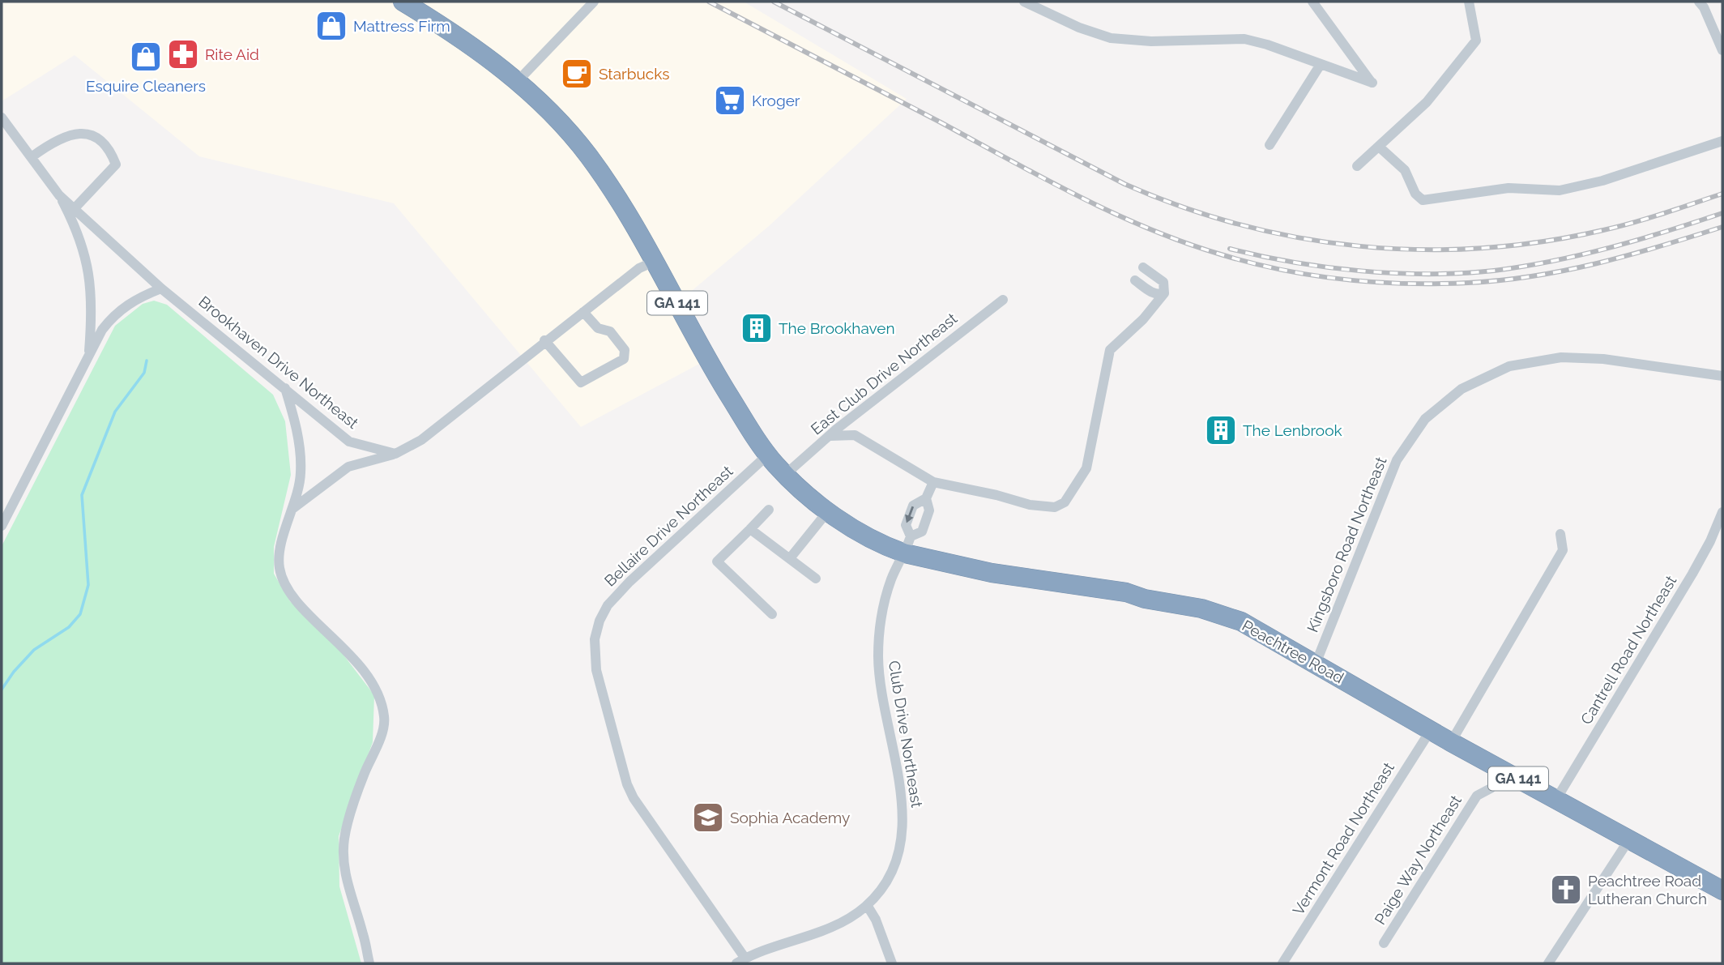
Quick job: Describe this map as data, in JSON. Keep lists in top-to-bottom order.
{
  "streets": {
    "highway": ["GA 141", "Peachtree Road"],
    "street": [
      "Brookhaven Drive Northeast",
      "East Club Drive Northeast",
      "Bellaire Drive Northeast",
      "Kingsboro Road Northeast",
      "Cantrell Road Northeast",
      "Club Drive Northeast",
      "Vermont Road Northeast",
      "Paige Way Northeast"
    ]
  },
  "crossings": [
    ["GA 141", "East Club Drive Northeast"],
    ["GA 141", "Bellaire Drive Northeast"],
    ["GA 141", "Peachtree Road"],
    ["Bellaire Drive Northeast", "Club Drive Northeast"],
    ["Kingsboro Road Northeast", "Peachtree Road"],
    ["Cantrell Road Northeast", "Peachtree Road"],
    ["Peachtree Road", "Club Drive Northeast"],
    ["Peachtree Road", "Vermont Road Northeast"],
    ["Peachtree Road", "Paige Way Northeast"]
  ],
  "places": {
    "shop": ["Mattress Firm", "Esquire Cleaners"],
    "pharmacy": ["Rite Aid"],
    "cafe": ["Starbucks"],
    "supermarket": ["Kroger"],
    "building": ["The Brookhaven", "The Lenbrook"],
    "school or university": ["Sophia Academy"],
    "church": ["Peachtree Road Lutheran Church"]
  }
}
